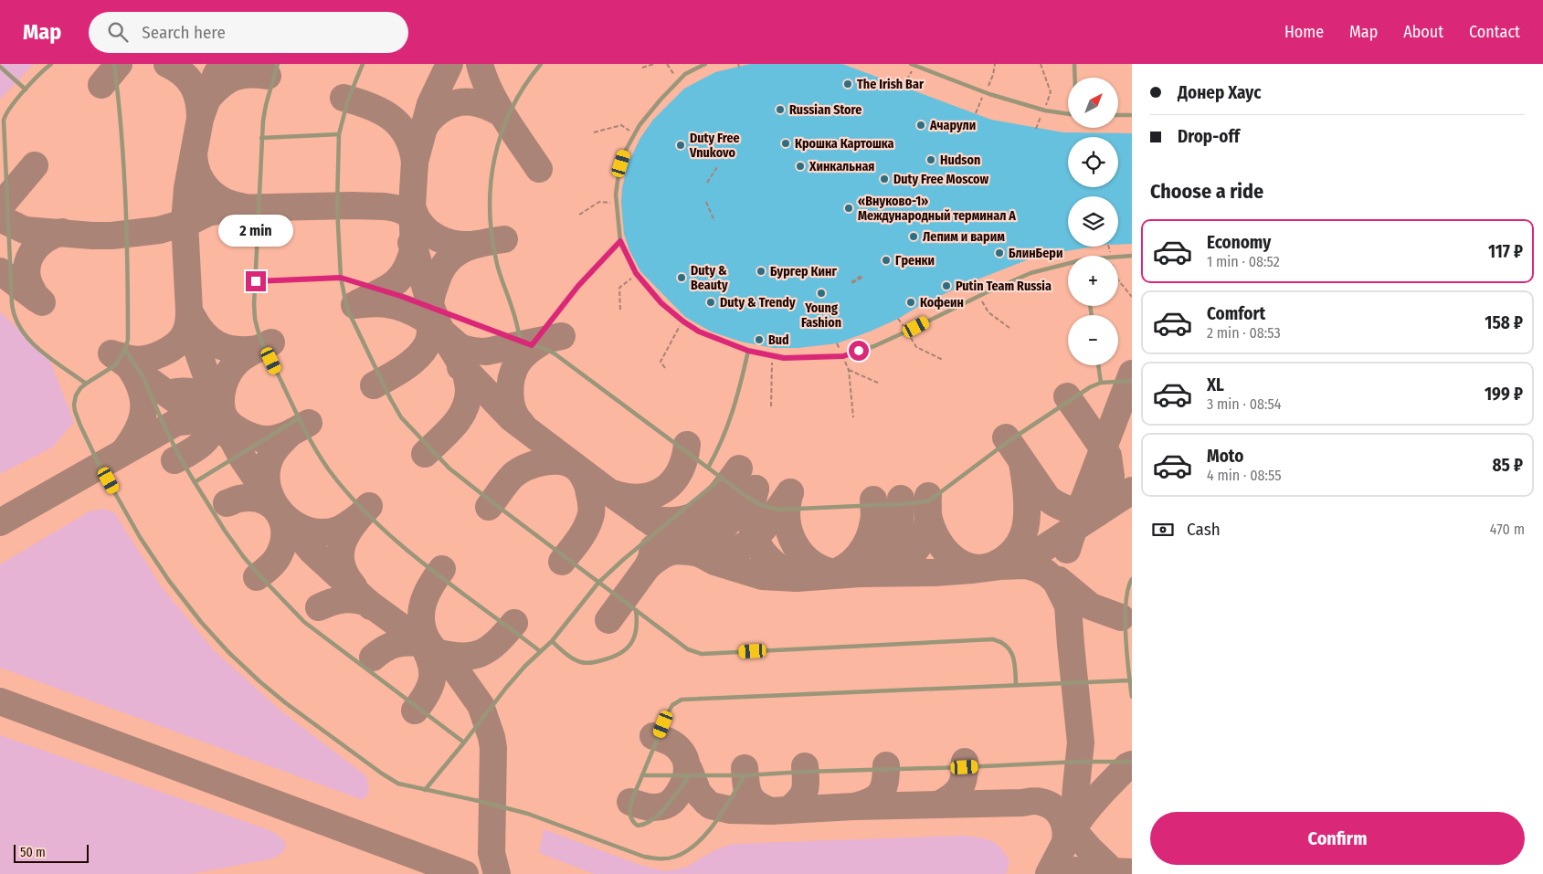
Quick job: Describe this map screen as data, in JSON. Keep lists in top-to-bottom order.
{
  "places": [
    "The Irish Bar",
    "Russian Store",
    "Ачарули",
    "Крошка Картошка",
    "Duty Free Vnukovo",
    "Hudson",
    "Хинкальная",
    "Duty Free Moscow",
    "«Внуково-1» Международный терминал А",
    "Лепим и варим",
    "БлинБери",
    "Гренки",
    "Бургер Кинг",
    "Duty & Beauty",
    "Putin Team Russia",
    "Young Fashion",
    "Duty & Trendy",
    "Кофеин",
    "Bud"
  ],
  "scale_bar": "50 m",
  "north": "top right",
  "page": {
    "header": "Map",
    "search": "Search here",
    "nav": [
      "Home",
      "Map",
      "About",
      "Contact"
    ],
    "banner": ["Донер Хаус", "Drop-off"],
    "map_buttons": ["+", "−"],
    "heading": "Choose a ride",
    "bubble": "2 min",
    "list": [
      {
        "name": "Economy",
        "note": "1 min · 08:52",
        "value": "117 ₽"
      },
      {
        "name": "Comfort",
        "note": "2 min · 08:53",
        "value": "158 ₽"
      },
      {
        "name": "XL",
        "note": "3 min · 08:54",
        "value": "199 ₽"
      },
      {
        "name": "Moto",
        "note": "4 min · 08:55",
        "value": "85 ₽"
      }
    ],
    "pay": ["Cash", "470 m"],
    "buttons": "Confirm",
    "scale": "50 m"
  }
}
